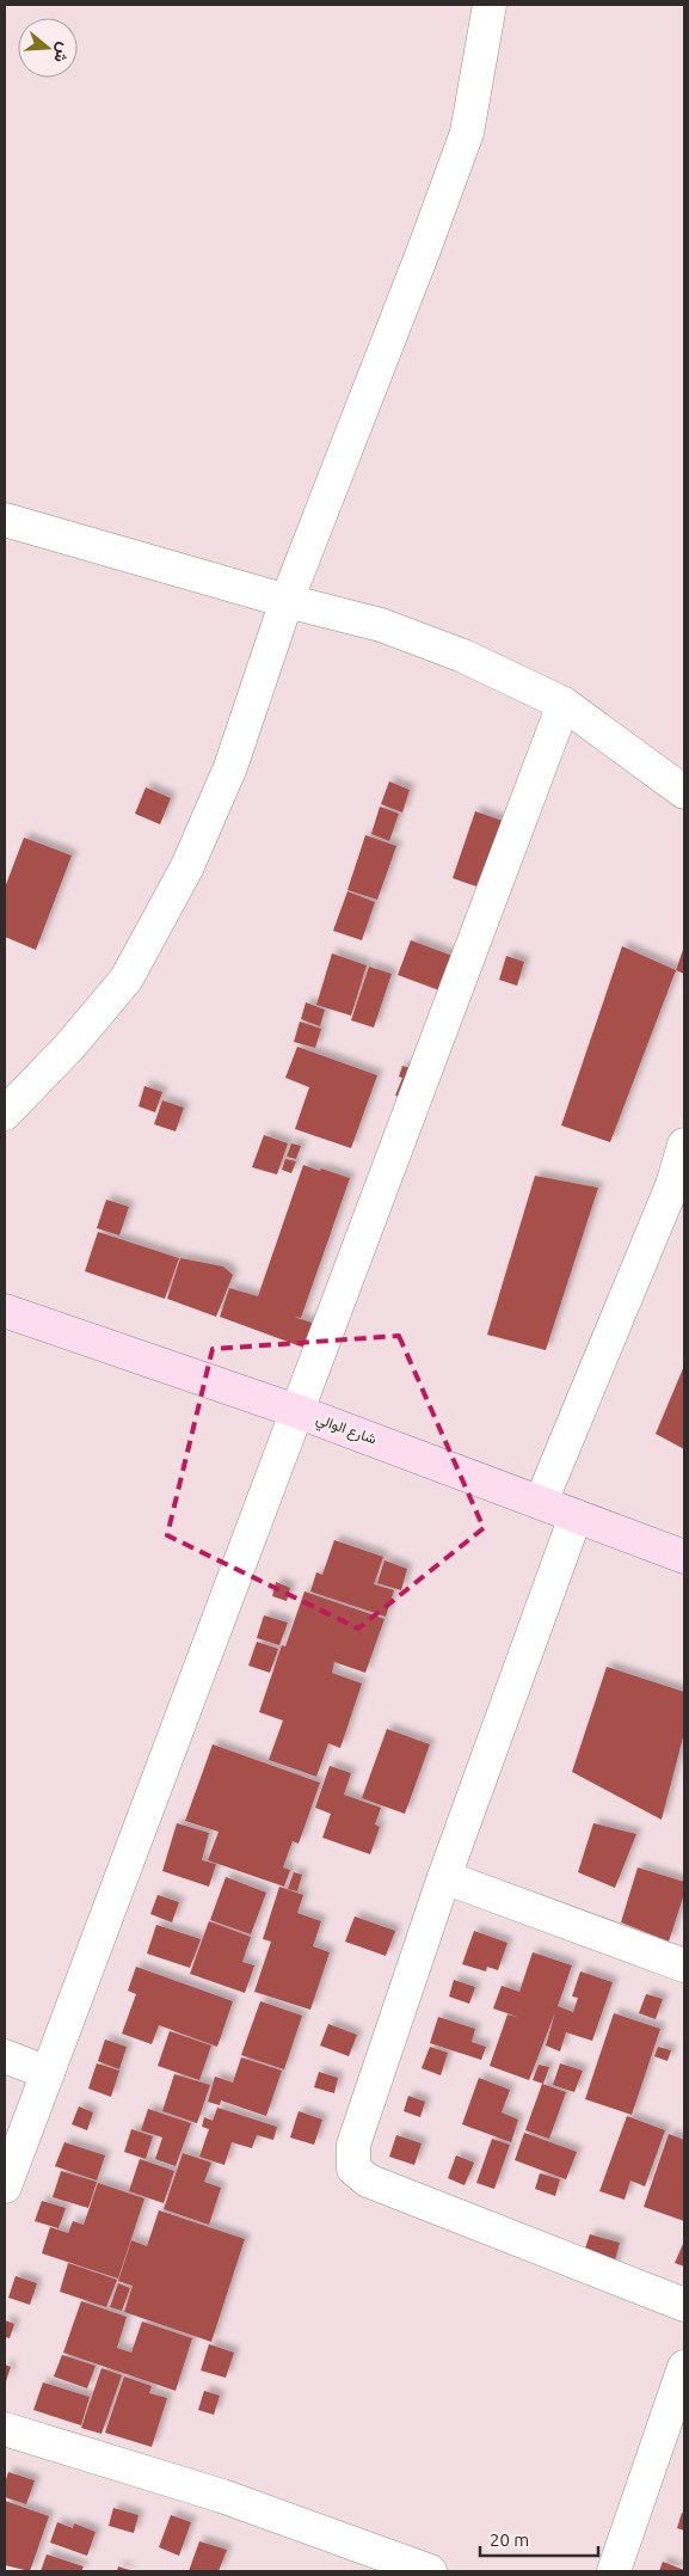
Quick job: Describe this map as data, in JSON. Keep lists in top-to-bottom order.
{
  "streets": {
    "main road": ["شارع الوالي"]
  },
  "scale_bar": "20 m",
  "north": "right"
}
